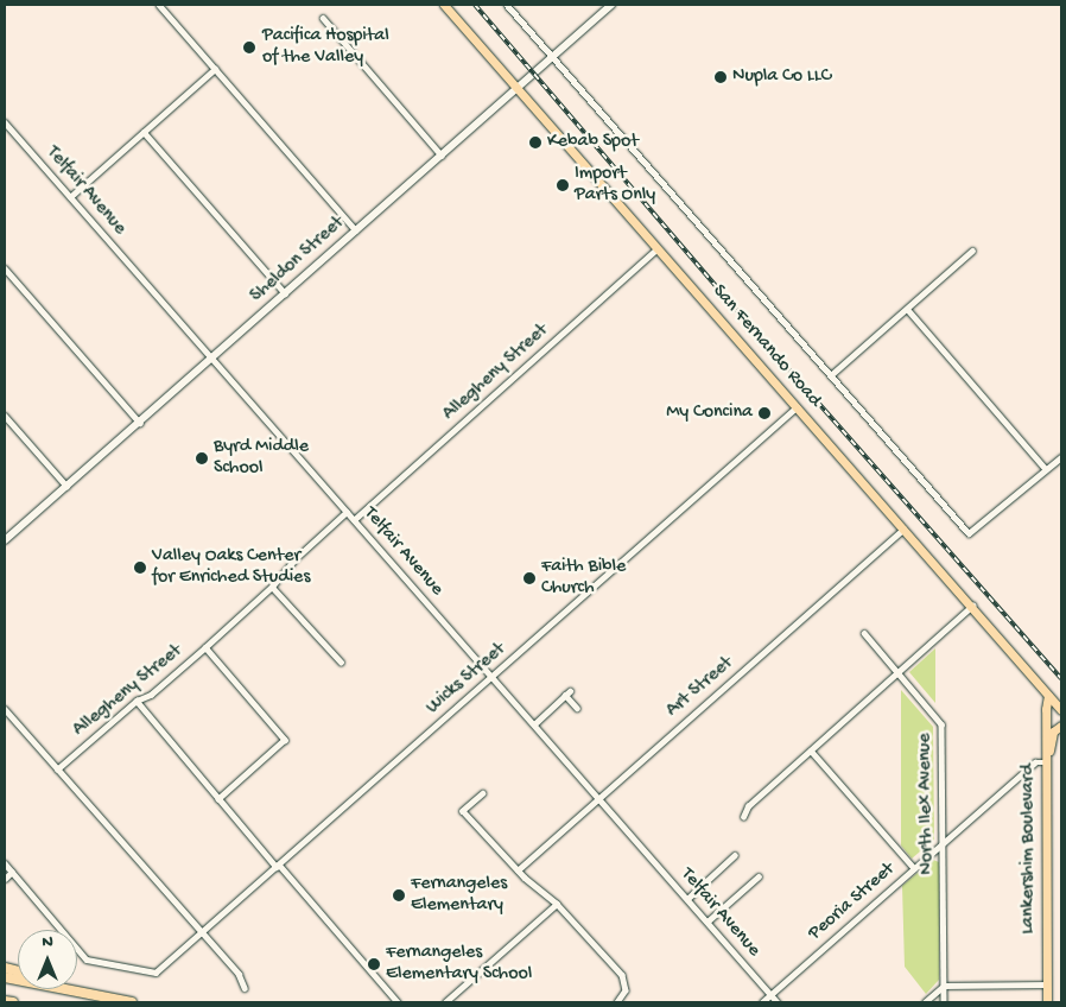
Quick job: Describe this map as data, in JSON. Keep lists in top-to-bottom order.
{
  "streets": {
    "main road": ["Sheldon Street", "San Fernando Road", "Lankershim Boulevard"],
    "street": [
      "Telfair Avenue",
      "Allegheny Street",
      "Wicks Street",
      "Art Street",
      "North Ilex Avenue",
      "Peoria Street"
    ]
  },
  "crossings": [
    ["Telfair Avenue", "Sheldon Street"],
    ["Telfair Avenue", "Allegheny Street"],
    ["Telfair Avenue", "Wicks Street"],
    ["Telfair Avenue", "Art Street"],
    ["Telfair Avenue", "Peoria Street"],
    ["Sheldon Street", "San Fernando Road"],
    ["San Fernando Road", "Allegheny Street"],
    ["San Fernando Road", "Wicks Street"],
    ["San Fernando Road", "Art Street"],
    ["San Fernando Road", "Lankershim Boulevard"],
    ["North Ilex Avenue", "Peoria Street"],
    ["Lankershim Boulevard", "Peoria Street"]
  ],
  "places": [
    "Pacifica Hospital of the Valley",
    "Nupla Co LLC",
    "Kebab Spot",
    "Import Parts Only",
    "My Concina",
    "Byrd Middle School",
    "Valley Oaks Center for Enriched Studies",
    "Faith Bible Church",
    "Fernangeles Elementary",
    "Fernangeles Elementary School"
  ],
  "north": "top"
}
